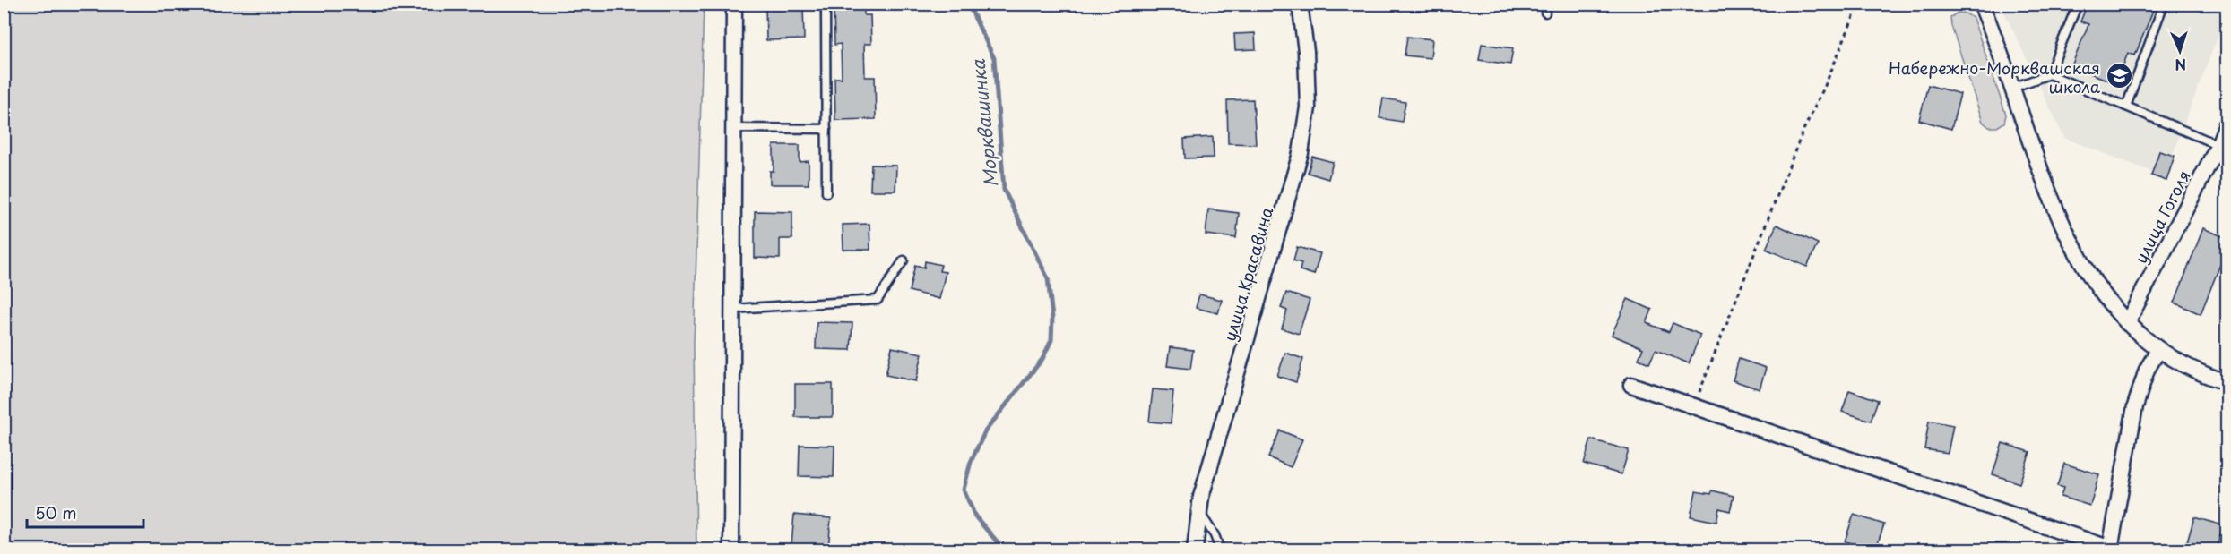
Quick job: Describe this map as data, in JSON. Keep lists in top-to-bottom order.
{
  "streets": {
    "street": ["улица Гоголя", "улица Красавина"]
  },
  "water": ["Морквашинка"],
  "places": {
    "school or university": ["Набережно-Морквашская школа"]
  },
  "scale_bar": "50 m",
  "north": "bottom"
}
